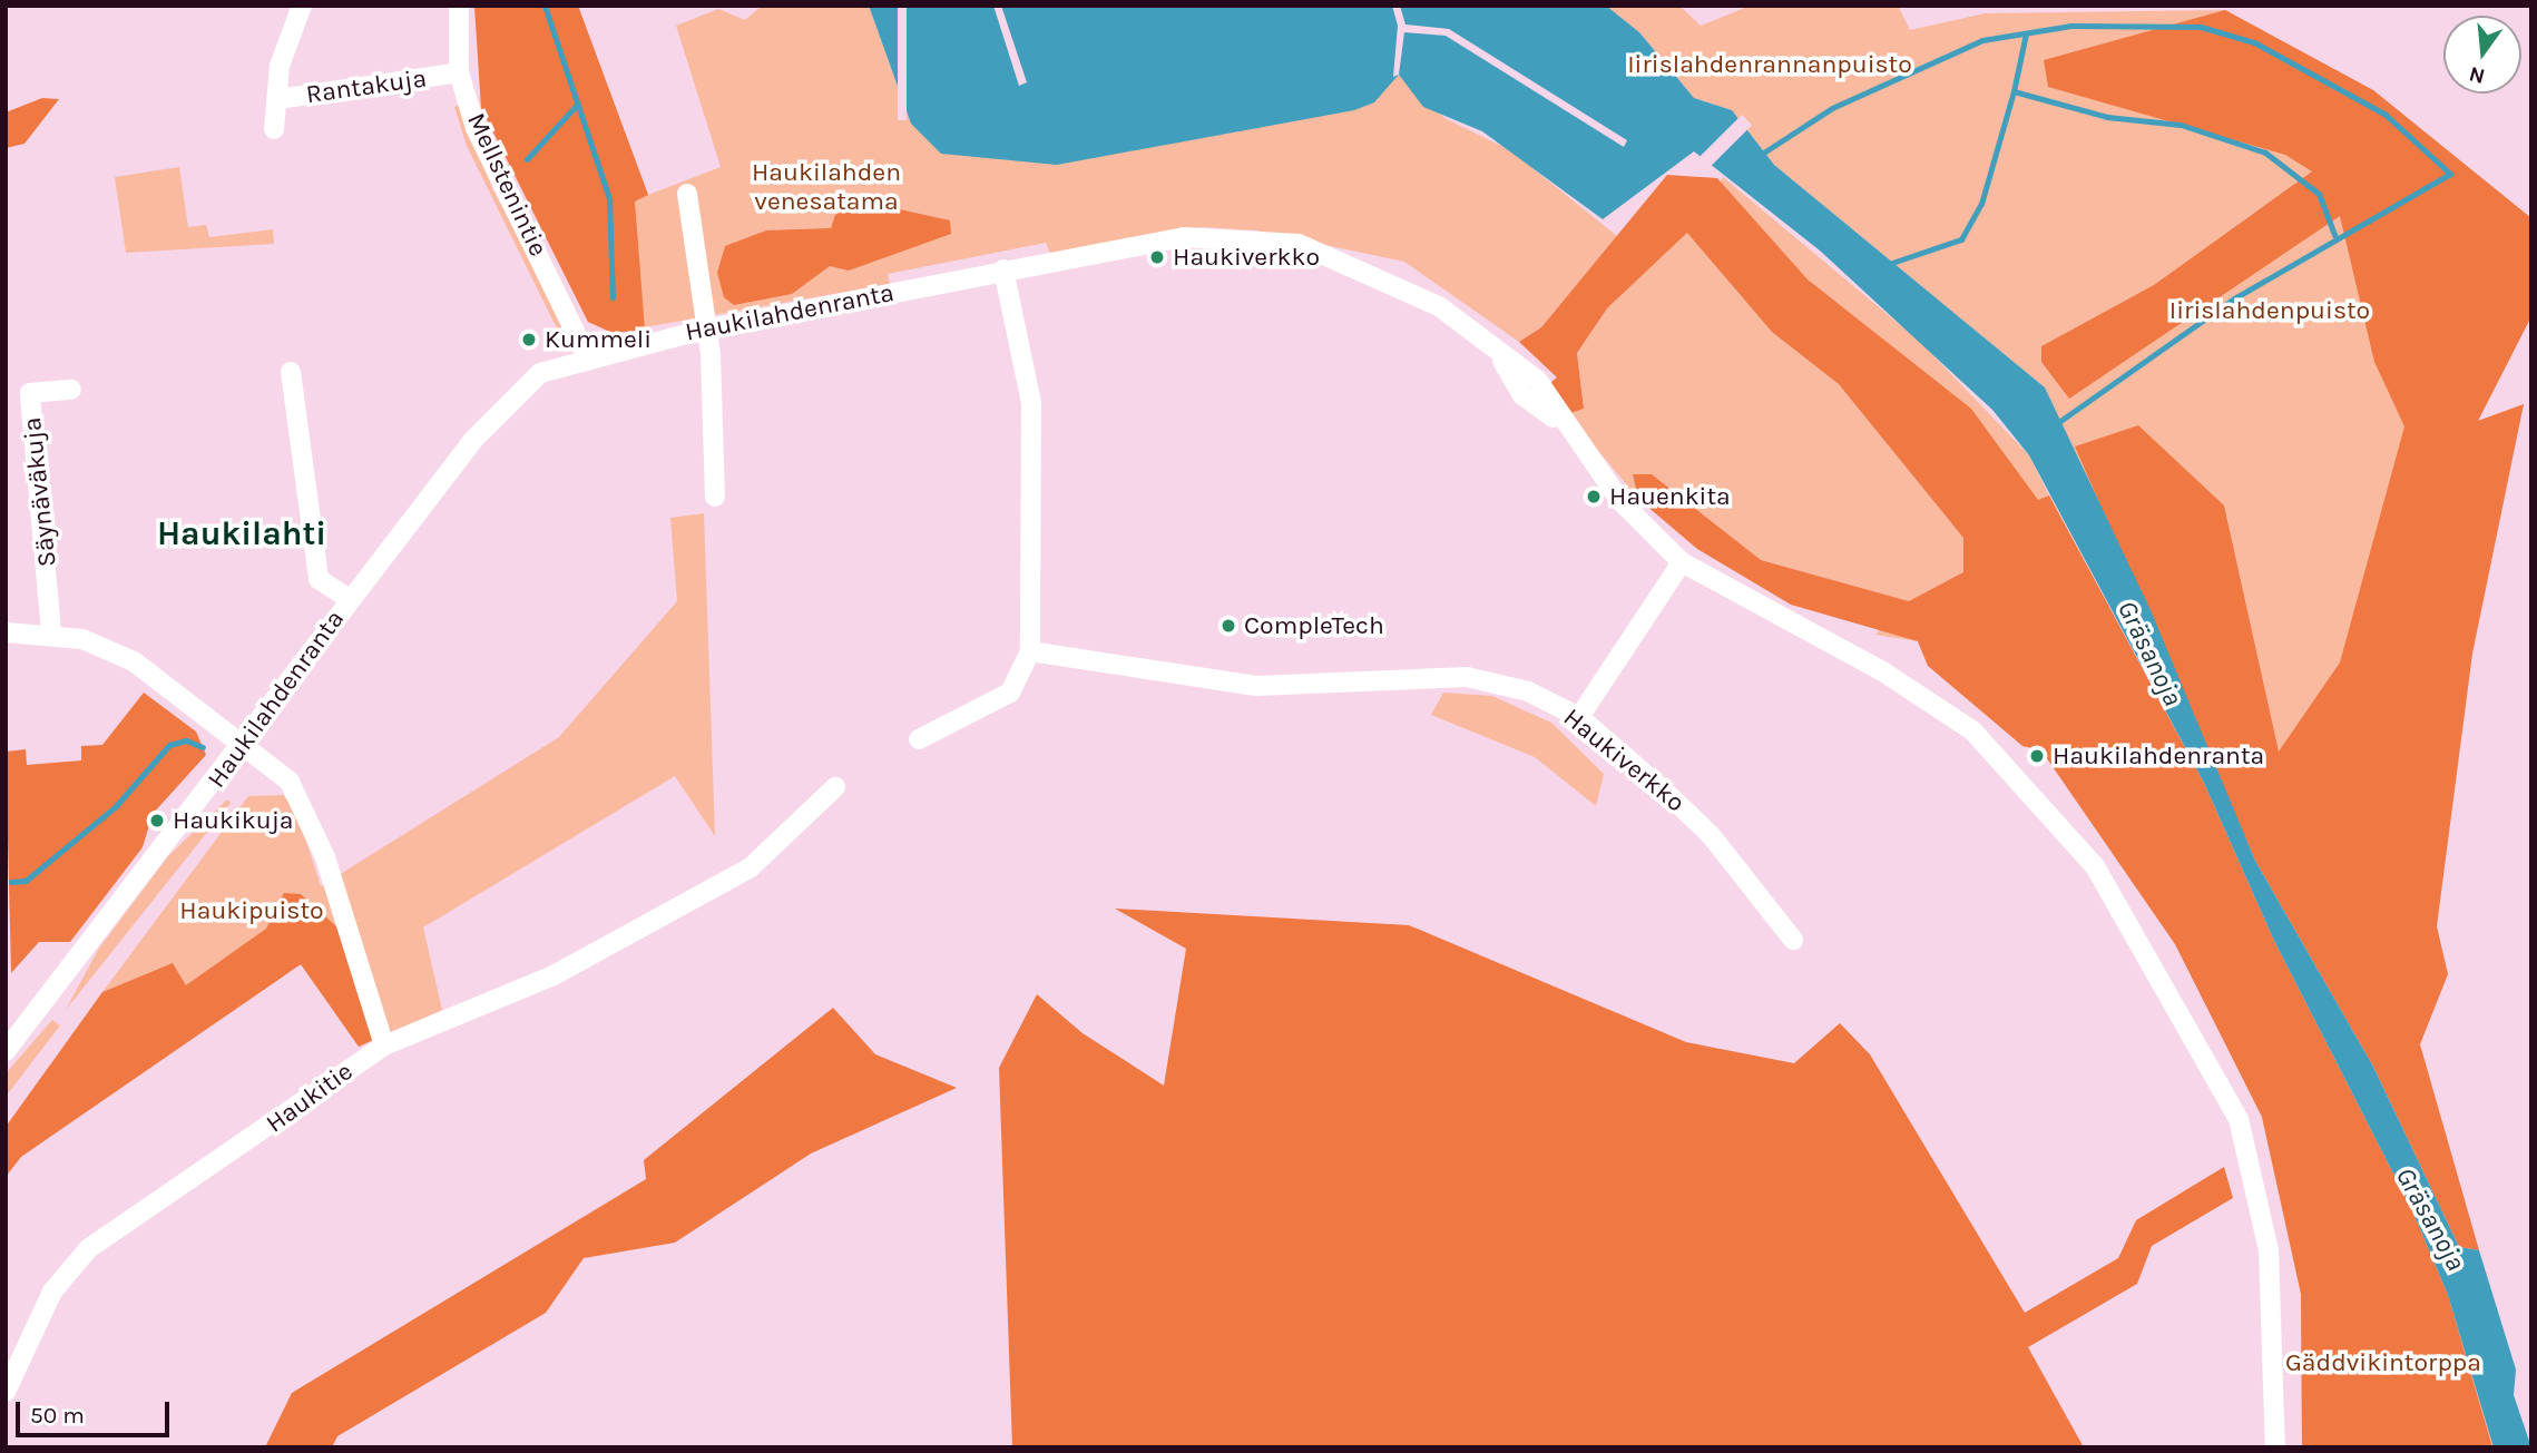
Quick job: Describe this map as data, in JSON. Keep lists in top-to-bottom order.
{
  "streets": {
    "street": [
      "Rantakuja",
      "Mellstenintie",
      "Haukilahdenranta",
      "Säynäväkuja",
      "Haukiverkko",
      "Haukitie"
    ]
  },
  "crossings": [
    ["Rantakuja", "Mellstenintie"],
    ["Mellstenintie", "Haukilahdenranta"]
  ],
  "districts": ["Haukilahti"],
  "water": ["Gräsanoja"],
  "parks": [
    "Iirislahdenrannanpuisto",
    "Haukilahden venesatama",
    "Iirislahdenpuisto",
    "Haukipuisto",
    "Gäddvikintorppa"
  ],
  "places": [
    "Haukiverkko",
    "Kummeli",
    "Hauenkita",
    "CompleTech",
    "Haukilahdenranta",
    "Haukikuja"
  ],
  "scale_bar": "50 m",
  "north": "bottom"
}
